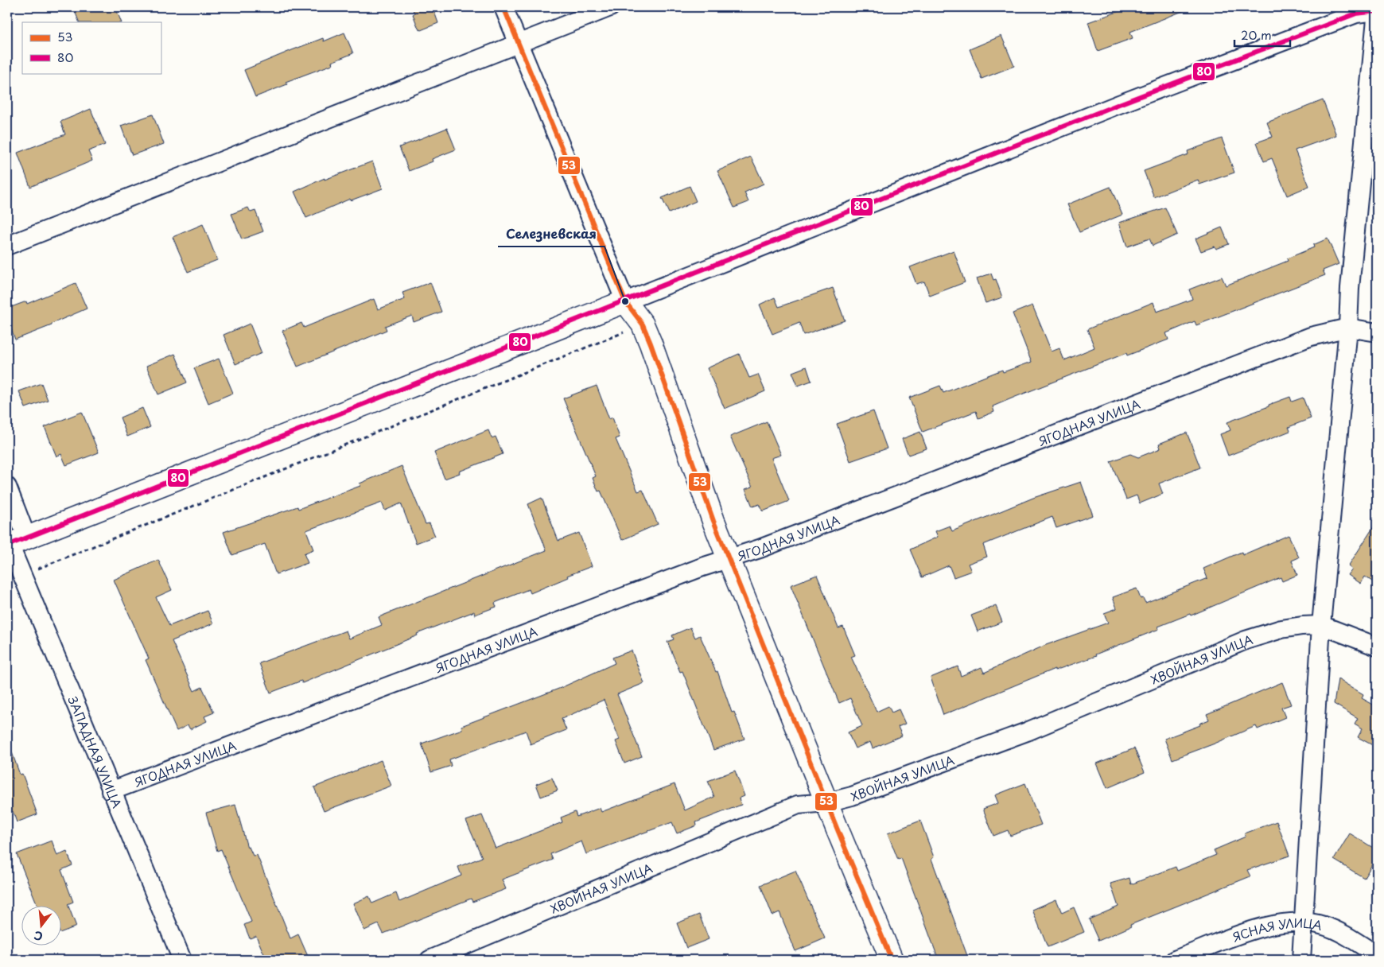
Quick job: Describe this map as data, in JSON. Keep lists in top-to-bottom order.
{
  "streets": {
    "street": [
      "ЯГОДНАЯ УЛИЦА",
      "ХВОЙНАЯ УЛИЦА",
      "ЗАПАДНАЯ УЛИЦА",
      "ЯСНАЯ УЛИЦА"
    ]
  },
  "crossings": [
    ["ЯГОДНАЯ УЛИЦА", "ЗАПАДНАЯ УЛИЦА"]
  ],
  "places": ["Селезневская"],
  "lines": ["transit line 53", "transit line 80"],
  "legend": ["53", "80"],
  "scale_bar": "20 m",
  "north": "bottom"
}
